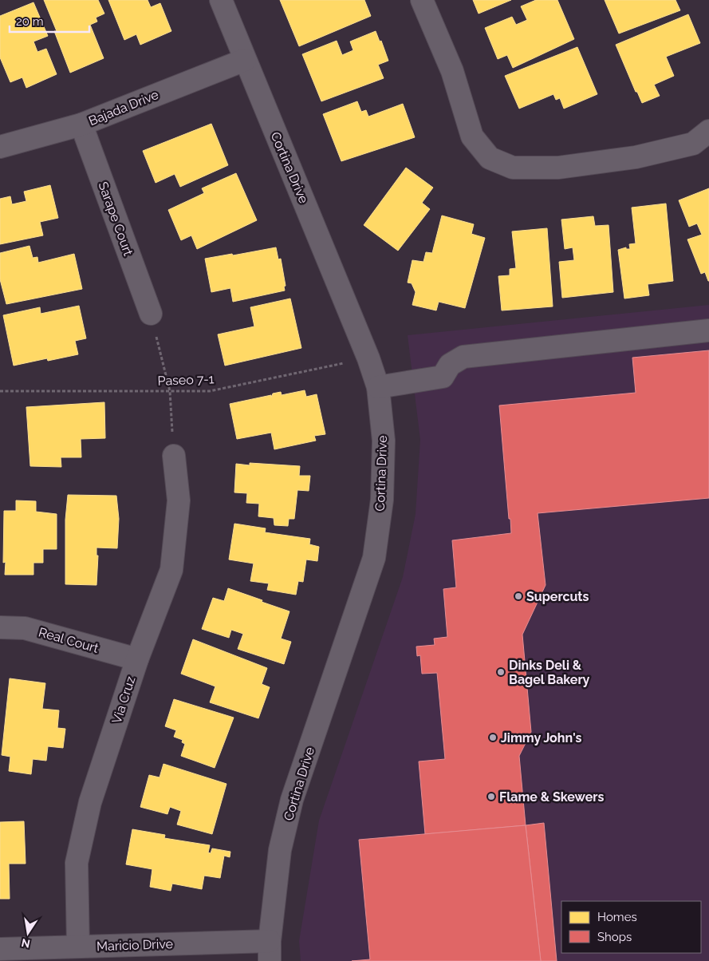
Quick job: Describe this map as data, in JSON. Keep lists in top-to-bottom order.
{
  "streets": {
    "street": [
      "Bajada Drive",
      "Cortina Drive",
      "Sarape Court",
      "Real Court",
      "Via Cruz",
      "Maricio Drive"
    ],
    "path": ["Paseo 7-1"]
  },
  "crossings": [
    ["Bajada Drive", "Cortina Drive"],
    ["Bajada Drive", "Sarape Court"],
    ["Cortina Drive", "Paseo 7-1"],
    ["Cortina Drive", "Maricio Drive"],
    ["Real Court", "Via Cruz"],
    ["Via Cruz", "Maricio Drive"]
  ],
  "places": [
    "Supercuts",
    "Dinks Deli & Bagel Bakery",
    "Jimmy John's",
    "Flame & Skewers"
  ],
  "legend": ["Homes", "Shops"],
  "scale_bar": "20 m",
  "north": "bottom"
}
